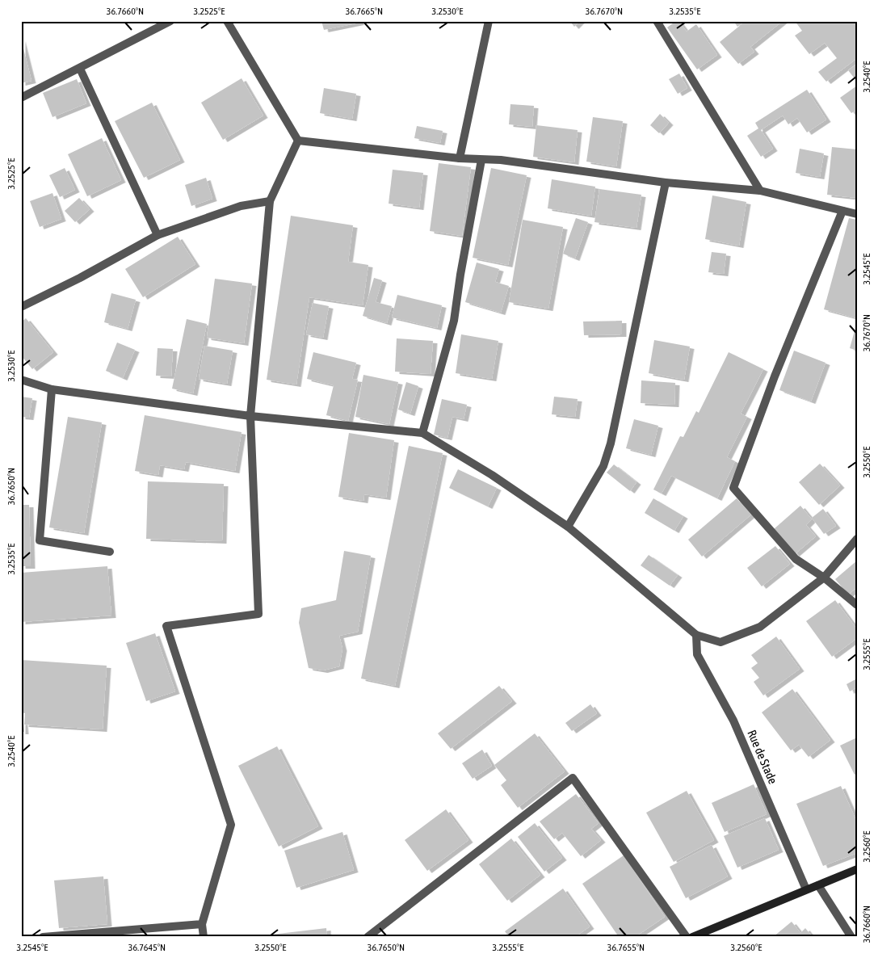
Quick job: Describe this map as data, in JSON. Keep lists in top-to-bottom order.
{
  "streets": {
    "street": ["Rue de Stade"]
  },
  "coordinates": [
    "36.7660°N",
    "3.2525°E",
    "36.7665°N",
    "3.2530°E",
    "36.7670°N",
    "3.2535°E",
    "3.2540°E",
    "3.2545°E",
    "3.2550°E",
    "36.7650°N",
    "3.2555°E",
    "3.2560°E",
    "36.7645°N",
    "36.7655°N"
  ]
}
